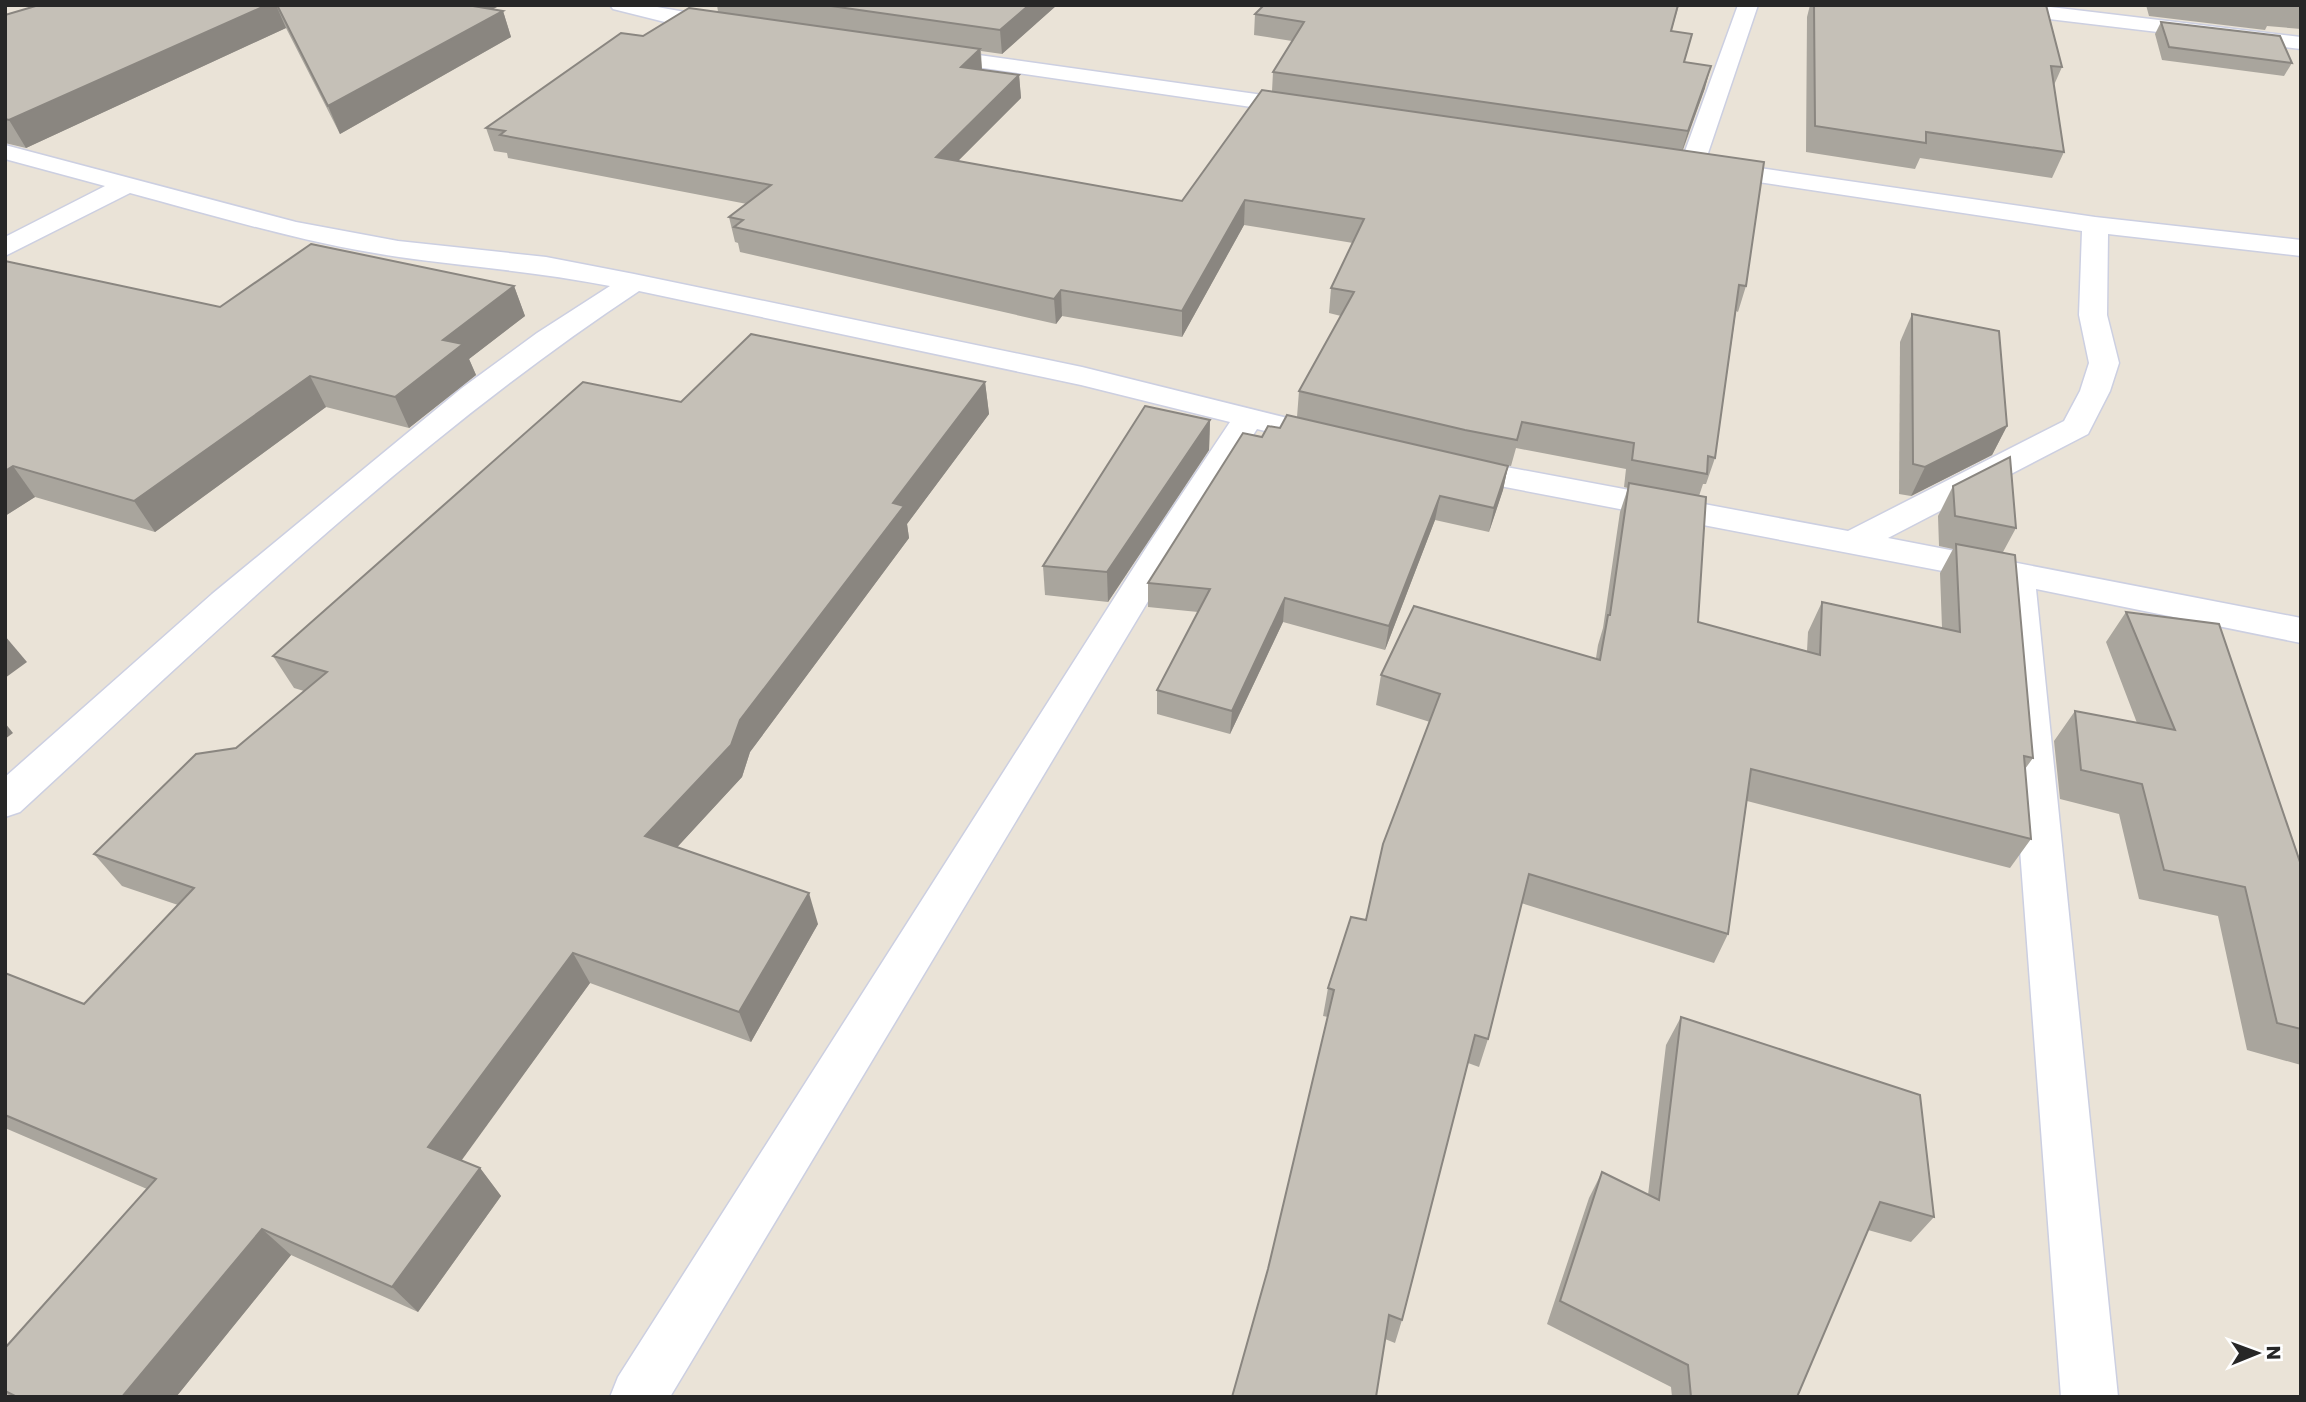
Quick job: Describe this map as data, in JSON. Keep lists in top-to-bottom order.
{
  "north": "right"
}
